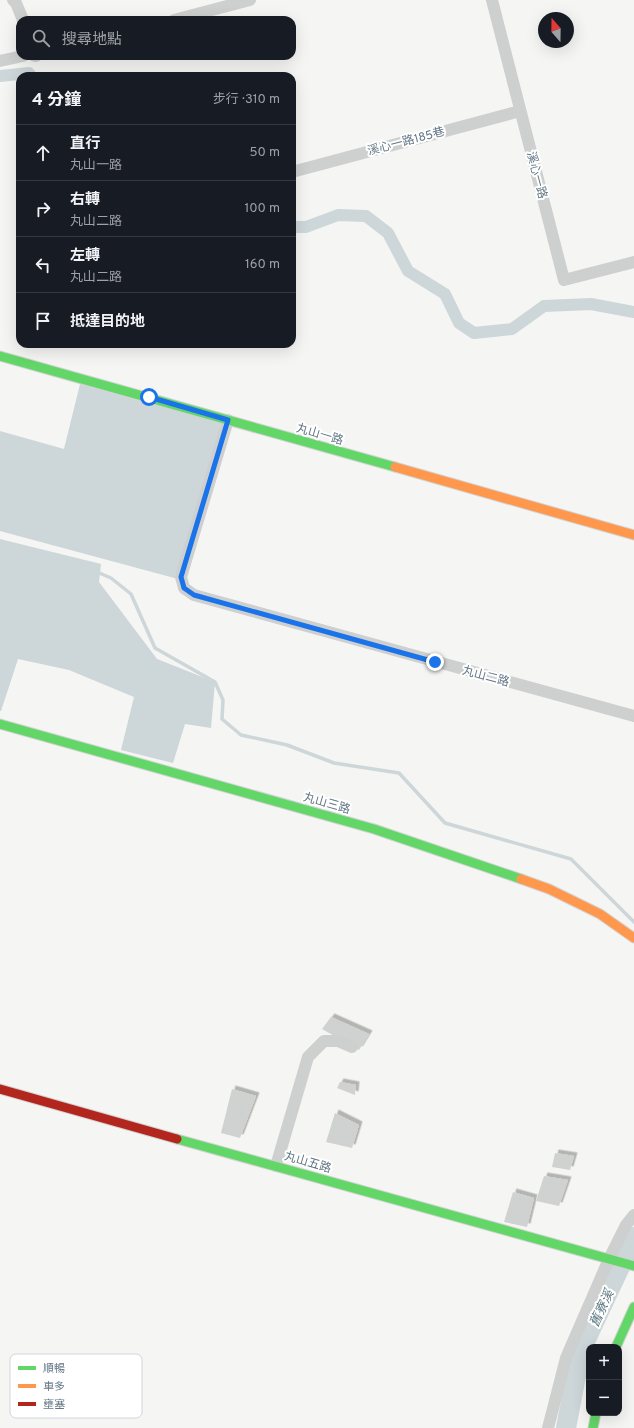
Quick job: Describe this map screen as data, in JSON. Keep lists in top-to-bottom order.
{
  "streets": {
    "street": [
      "溪心一路185巷",
      "溪心一路",
      "丸山一路",
      "丸山二路",
      "丸山三路",
      "丸山五路"
    ]
  },
  "crossings": [
    ["溪心一路185巷", "溪心一路"],
    ["丸山一路", "丸山二路"]
  ],
  "water": ["舊寮溪"],
  "legend": ["順暢", "車多", "壅塞"],
  "north": "top",
  "page": {
    "search": "搜尋地點",
    "heading": ["4 分鐘", "步行 · 310 m"],
    "list": [
      ["直行", "丸山一路", "50 m"],
      ["右轉", "丸山二路", "100 m"],
      ["左轉", "丸山二路", "160 m"],
      "抵達目的地"
    ],
    "map_buttons": ["+", "−"]
  }
}
